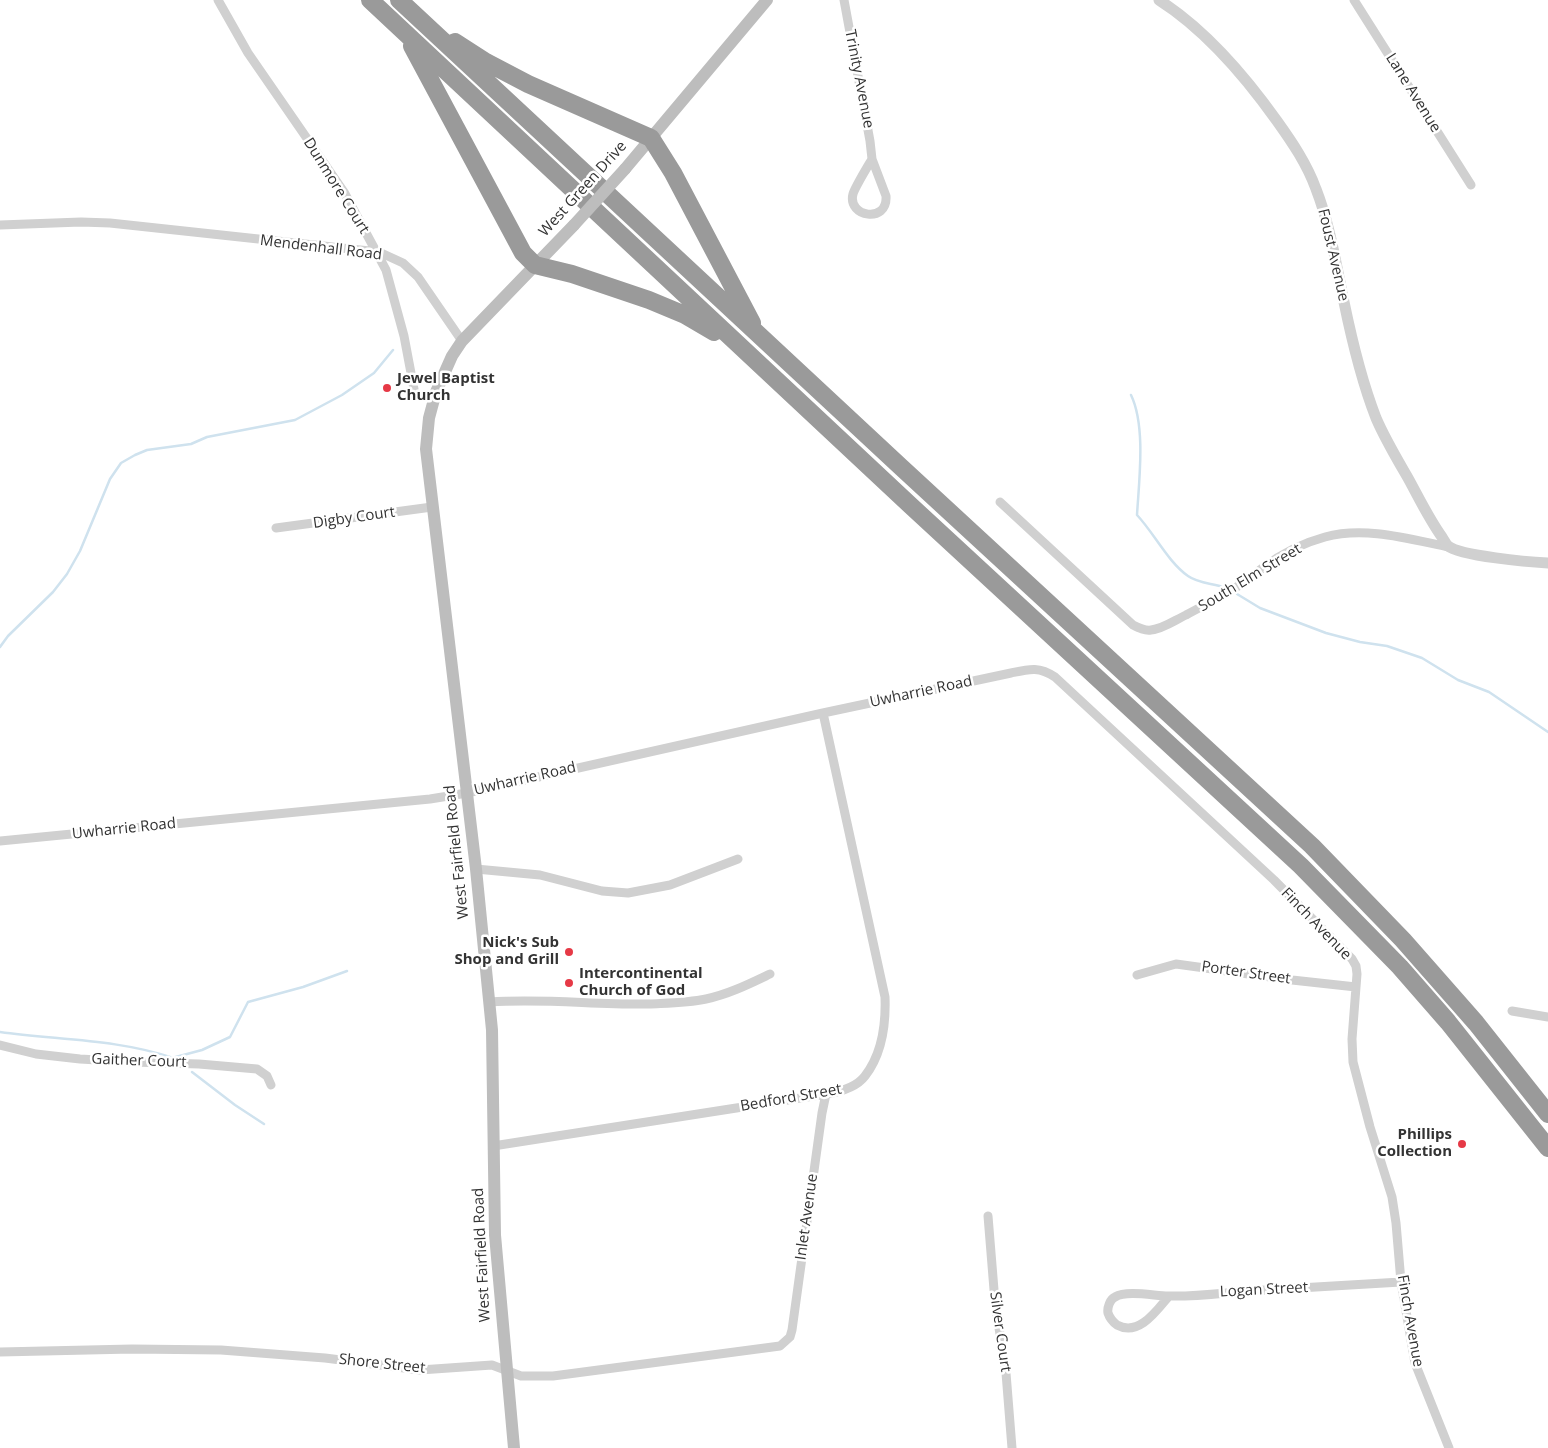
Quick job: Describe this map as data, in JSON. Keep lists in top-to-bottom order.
{
  "streets": {
    "main road": ["West Green Drive", "West Fairfield Road"],
    "street": [
      "Trinity Avenue",
      "Lane Avenue",
      "Dunmore Court",
      "Mendenhall Road",
      "Foust Avenue",
      "Digby Court",
      "South Elm Street",
      "Uwharrie Road",
      "Finch Avenue",
      "Porter Street",
      "Gaither Court",
      "Bedford Street",
      "Inlet Avenue",
      "Logan Street",
      "Silver Court",
      "Shore Street"
    ]
  },
  "crossings": [
    ["Dunmore Court", "Mendenhall Road"],
    ["West Green Drive", "Mendenhall Road"],
    ["West Green Drive", "West Fairfield Road"],
    ["Foust Avenue", "South Elm Street"],
    ["Digby Court", "West Fairfield Road"],
    ["Uwharrie Road", "West Fairfield Road"],
    ["Uwharrie Road", "Finch Avenue"],
    ["Uwharrie Road", "Bedford Street"],
    ["West Fairfield Road", "Bedford Street"],
    ["West Fairfield Road", "Shore Street"],
    ["Finch Avenue", "Porter Street"],
    ["Finch Avenue", "Logan Street"],
    ["Bedford Street", "Inlet Avenue"],
    ["Inlet Avenue", "Shore Street"]
  ],
  "places": [
    "Jewel Baptist Church",
    "Nick's Sub Shop and Grill",
    "Intercontinental Church of God",
    "Phillips Collection"
  ]
}
